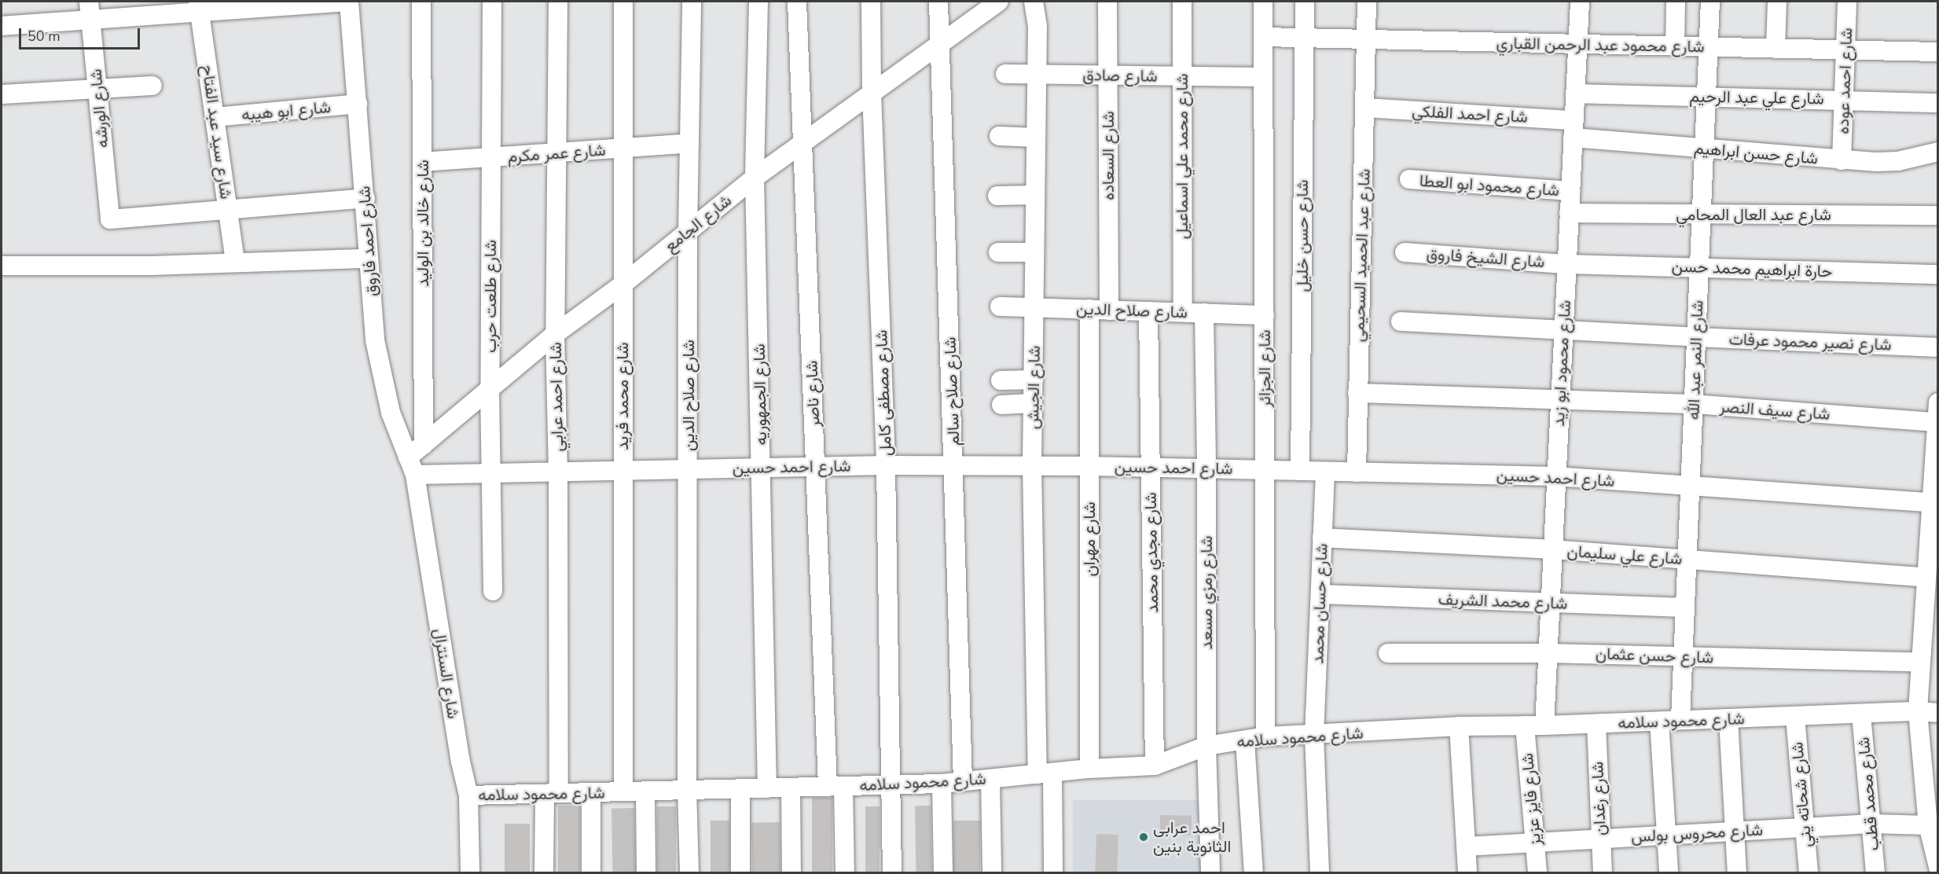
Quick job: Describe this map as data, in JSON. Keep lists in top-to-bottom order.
{
  "streets": {
    "street": [
      "شارع محمود عبد الرحمن القباري",
      "شارع صادق",
      "شارع احمد عوده",
      "شارع علي عبد الرحيم",
      "شارع الورشه",
      "شارع ابو هيبه",
      "شارع احمد الفلكي",
      "شارع سيد عبد الفتاح",
      "شارع عمر مكرم",
      "شارع حسن ابراهيم",
      "شارع السعاده",
      "شارع محمد علي اسماعيل",
      "شارع محمود ابو العطا",
      "شارع عبد العال المحامي",
      "شارع خالد بن الوليد",
      "شارع الجامع",
      "شارع حسن خليل",
      "شارع احمد فاروق",
      "شارع عبد الحميد السحيمي",
      "شارع الشيخ فاروق",
      "حارة ابراهيم محمد حسن",
      "شارع طلعت حرب",
      "شارع صلاح الدين",
      "شارع نصير محمود عرفات",
      "شارع النمر عبد الله",
      "شارع محمود ابو زيد",
      "شارع الجزائر",
      "شارع الجيش",
      "شارع صلاح سالم",
      "شارع مصطفى كامل",
      "شارع ناصر",
      "شارع الجمهوريه",
      "شارع محمد فريد",
      "شارع احمد عرابي",
      "شارع سيف النصر",
      "شارع احمد حسين",
      "شارع مهران",
      "شارع مجدي محمد",
      "شارع علي سليمان",
      "شارع رمزي مسعد",
      "شارع محمد الشريف",
      "شارع حسان محمد",
      "شارع حسن عثمان",
      "شارع السنترال",
      "شارع محمود سلامه",
      "شارع محمد قطب",
      "شارع شحاته يني",
      "شارع رغدان",
      "شارع فايز عزيز",
      "شارع محروس بولس"
    ]
  },
  "crossings": [
    ["شارع محمود عبد الرحمن القباري", "شارع احمد عوده"],
    ["شارع محمود عبد الرحمن القباري", "شارع حسن خليل"],
    ["شارع محمود عبد الرحمن القباري", "شارع عبد الحميد السحيمي"],
    ["شارع محمود عبد الرحمن القباري", "شارع النمر عبد الله"],
    ["شارع محمود عبد الرحمن القباري", "شارع محمود ابو زيد"],
    ["شارع محمود عبد الرحمن القباري", "شارع الجزائر"],
    ["شارع صادق", "شارع السعاده"],
    ["شارع صادق", "شارع محمد علي اسماعيل"],
    ["شارع صادق", "شارع الجزائر"],
    ["شارع صادق", "شارع الجيش"],
    ["شارع احمد عوده", "شارع علي عبد الرحيم"],
    ["شارع احمد عوده", "شارع حسن ابراهيم"],
    ["شارع علي عبد الرحيم", "شارع النمر عبد الله"],
    ["شارع علي عبد الرحيم", "شارع محمود ابو زيد"],
    ["شارع الورشه", "شارع سيد عبد الفتاح"],
    ["شارع ابو هيبه", "شارع سيد عبد الفتاح"],
    ["شارع ابو هيبه", "شارع احمد فاروق"],
    ["شارع احمد الفلكي", "شارع حسن ابراهيم"],
    ["شارع احمد الفلكي", "شارع عبد الحميد السحيمي"],
    ["شارع احمد الفلكي", "شارع محمود ابو زيد"],
    ["شارع عمر مكرم", "شارع خالد بن الوليد"],
    ["شارع عمر مكرم", "شارع طلعت حرب"],
    ["شارع عمر مكرم", "شارع صلاح الدين"],
    ["شارع عمر مكرم", "شارع محمد فريد"],
    ["شارع عمر مكرم", "شارع احمد عرابي"],
    ["شارع حسن ابراهيم", "شارع النمر عبد الله"],
    ["شارع حسن ابراهيم", "شارع محمود ابو زيد"],
    ["شارع السعاده", "شارع صلاح الدين"],
    ["شارع محمد علي اسماعيل", "شارع صلاح الدين"],
    ["شارع محمود ابو العطا", "شارع محمود ابو زيد"],
    ["شارع عبد العال المحامي", "شارع النمر عبد الله"],
    ["شارع عبد العال المحامي", "شارع محمود ابو زيد"],
    ["شارع خالد بن الوليد", "شارع الجامع"],
    ["شارع الجامع", "شارع احمد فاروق"],
    ["شارع الجامع", "شارع طلعت حرب"],
    ["شارع الجامع", "شارع صلاح الدين"],
    ["شارع الجامع", "شارع صلاح سالم"],
    ["شارع الجامع", "شارع مصطفى كامل"],
    ["شارع الجامع", "شارع ناصر"],
    ["شارع الجامع", "شارع الجمهوريه"],
    ["شارع الجامع", "شارع محمد فريد"],
    ["شارع الجامع", "شارع احمد عرابي"],
    ["شارع الجامع", "شارع احمد حسين"],
    ["شارع الجامع", "شارع السنترال"],
    ["شارع حسن خليل", "شارع احمد حسين"],
    ["شارع احمد فاروق", "شارع احمد حسين"],
    ["شارع احمد فاروق", "شارع السنترال"],
    ["شارع عبد الحميد السحيمي", "شارع سيف النصر"],
    ["شارع عبد الحميد السحيمي", "شارع احمد حسين"],
    ["شارع الشيخ فاروق", "حارة ابراهيم محمد حسن"],
    ["شارع الشيخ فاروق", "شارع محمود ابو زيد"],
    ["حارة ابراهيم محمد حسن", "شارع النمر عبد الله"],
    ["حارة ابراهيم محمد حسن", "شارع محمود ابو زيد"],
    ["شارع طلعت حرب", "شارع احمد حسين"],
    ["شارع صلاح الدين", "شارع الجزائر"],
    ["شارع صلاح الدين", "شارع الجيش"],
    ["شارع صلاح الدين", "شارع احمد حسين"],
    ["شارع صلاح الدين", "شارع مهران"],
    ["شارع صلاح الدين", "شارع مجدي محمد"],
    ["شارع صلاح الدين", "شارع رمزي مسعد"],
    ["شارع صلاح الدين", "شارع محمود سلامه"],
    ["شارع نصير محمود عرفات", "شارع النمر عبد الله"],
    ["شارع نصير محمود عرفات", "شارع محمود ابو زيد"],
    ["شارع النمر عبد الله", "شارع سيف النصر"],
    ["شارع النمر عبد الله", "شارع احمد حسين"],
    ["شارع النمر عبد الله", "شارع علي سليمان"],
    ["شارع النمر عبد الله", "شارع محمد الشريف"],
    ["شارع النمر عبد الله", "شارع حسن عثمان"],
    ["شارع النمر عبد الله", "شارع محمود سلامه"],
    ["شارع محمود ابو زيد", "شارع سيف النصر"],
    ["شارع محمود ابو زيد", "شارع احمد حسين"],
    ["شارع محمود ابو زيد", "شارع علي سليمان"],
    ["شارع محمود ابو زيد", "شارع محمد الشريف"],
    ["شارع محمود ابو زيد", "شارع حسن عثمان"],
    ["شارع محمود ابو زيد", "شارع محمود سلامه"],
    ["شارع الجزائر", "شارع احمد حسين"],
    ["شارع الجزائر", "شارع محمود سلامه"],
    ["شارع الجيش", "شارع احمد حسين"],
    ["شارع الجيش", "شارع محمود سلامه"],
    ["شارع صلاح سالم", "شارع احمد حسين"],
    ["شارع صلاح سالم", "شارع محمود سلامه"],
    ["شارع مصطفى كامل", "شارع احمد حسين"],
    ["شارع مصطفى كامل", "شارع محمود سلامه"],
    ["شارع ناصر", "شارع احمد حسين"],
    ["شارع ناصر", "شارع محمود سلامه"],
    ["شارع الجمهوريه", "شارع احمد حسين"],
    ["شارع الجمهوريه", "شارع محمود سلامه"],
    ["شارع محمد فريد", "شارع احمد حسين"],
    ["شارع محمد فريد", "شارع محمود سلامه"],
    ["شارع احمد عرابي", "شارع احمد حسين"],
    ["شارع احمد عرابي", "شارع محمود سلامه"],
    ["شارع احمد حسين", "شارع مهران"],
    ["شارع احمد حسين", "شارع مجدي محمد"],
    ["شارع احمد حسين", "شارع رمزي مسعد"],
    ["شارع احمد حسين", "شارع حسان محمد"],
    ["شارع احمد حسين", "شارع السنترال"],
    ["شارع مهران", "شارع محمود سلامه"],
    ["شارع مجدي محمد", "شارع محمود سلامه"],
    ["شارع علي سليمان", "شارع حسان محمد"],
    ["شارع رمزي مسعد", "شارع محمود سلامه"],
    ["شارع محمد الشريف", "شارع حسان محمد"],
    ["شارع حسان محمد", "شارع محمود سلامه"],
    ["شارع السنترال", "شارع محمود سلامه"],
    ["شارع محمود سلامه", "شارع محمد قطب"],
    ["شارع محمود سلامه", "شارع شحاته يني"],
    ["شارع محمود سلامه", "شارع رغدان"],
    ["شارع محمود سلامه", "شارع فايز عزيز"],
    ["شارع محمد قطب", "شارع محروس بولس"],
    ["شارع شحاته يني", "شارع محروس بولس"],
    ["شارع رغدان", "شارع محروس بولس"],
    ["شارع فايز عزيز", "شارع محروس بولس"]
  ],
  "places": ["احمد عرابى الثانوية بنين"],
  "scale_bar": "50 m"
}
